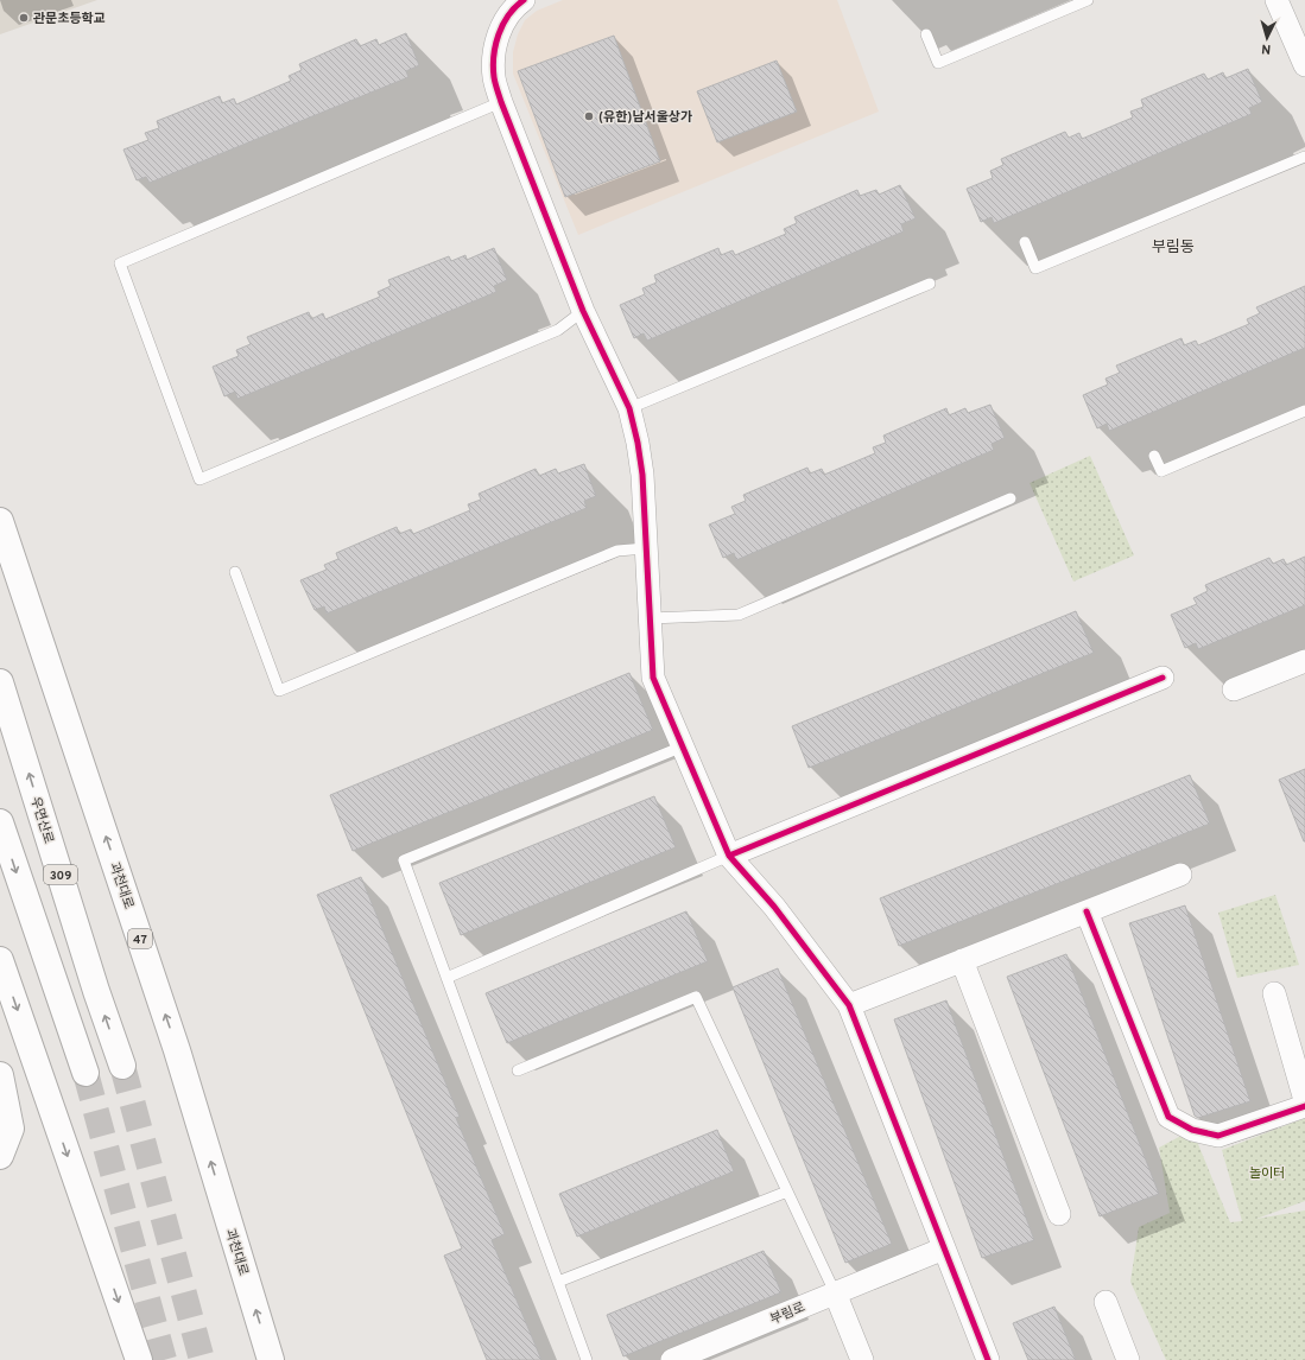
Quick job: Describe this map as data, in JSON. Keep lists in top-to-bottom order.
{
  "streets": {
    "highway": [
      "우면산로",
      "309",
      "과천대로",
      "47"
    ],
    "street": ["부림로"]
  },
  "districts": ["부림동"],
  "parks": ["놀이터"],
  "places": ["관문초등학교", "(유한)남서울상가"],
  "north": "bottom"
}
